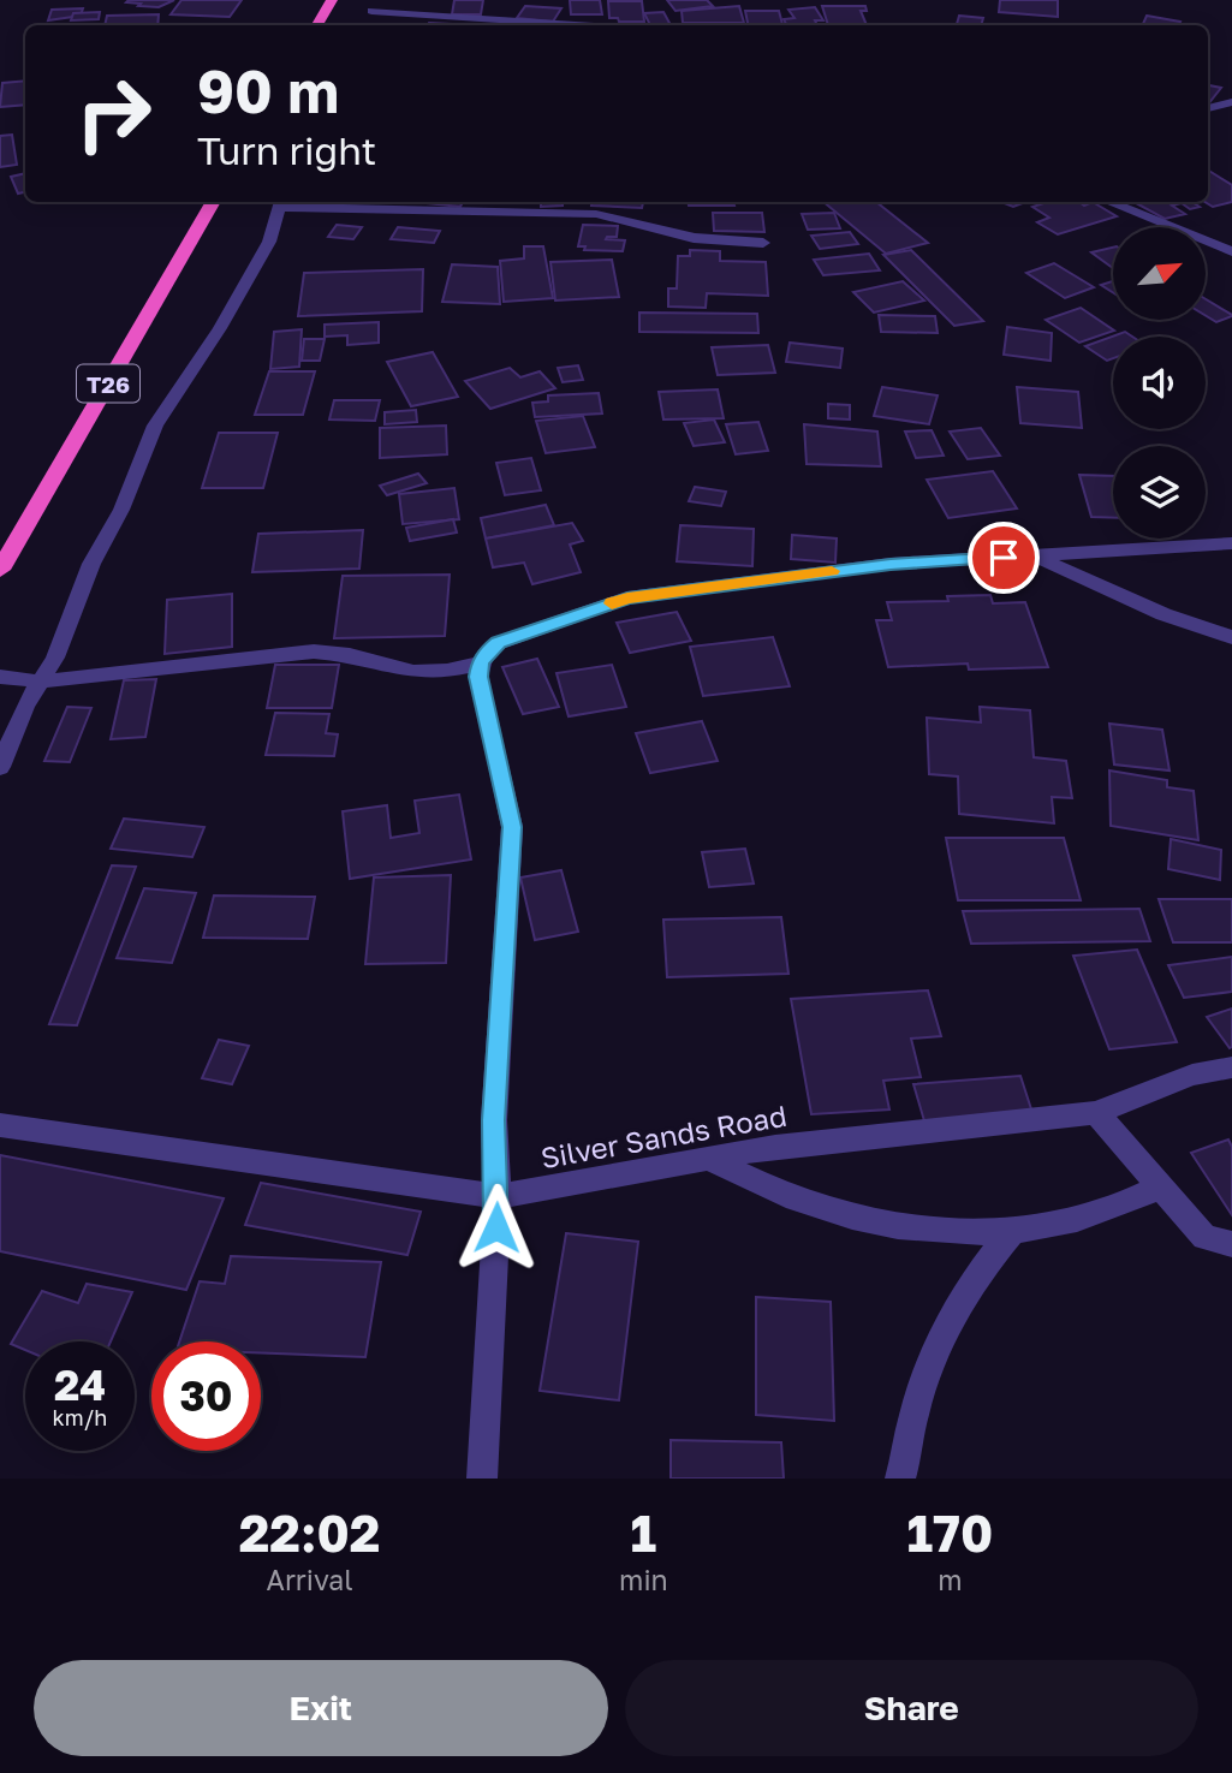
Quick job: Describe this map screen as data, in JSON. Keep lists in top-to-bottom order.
{
  "streets": {
    "highway": ["T26"],
    "street": ["Silver Sands Road"]
  },
  "north": "top right",
  "page": {
    "turn": ["90 m", "Turn right"],
    "speed": "24 km/h",
    "limit": "30",
    "eta": [
      "22:02",
      "Arrival",
      "1",
      "min",
      "170",
      "m"
    ],
    "buttons": ["Exit", "Share"]
  }
}
